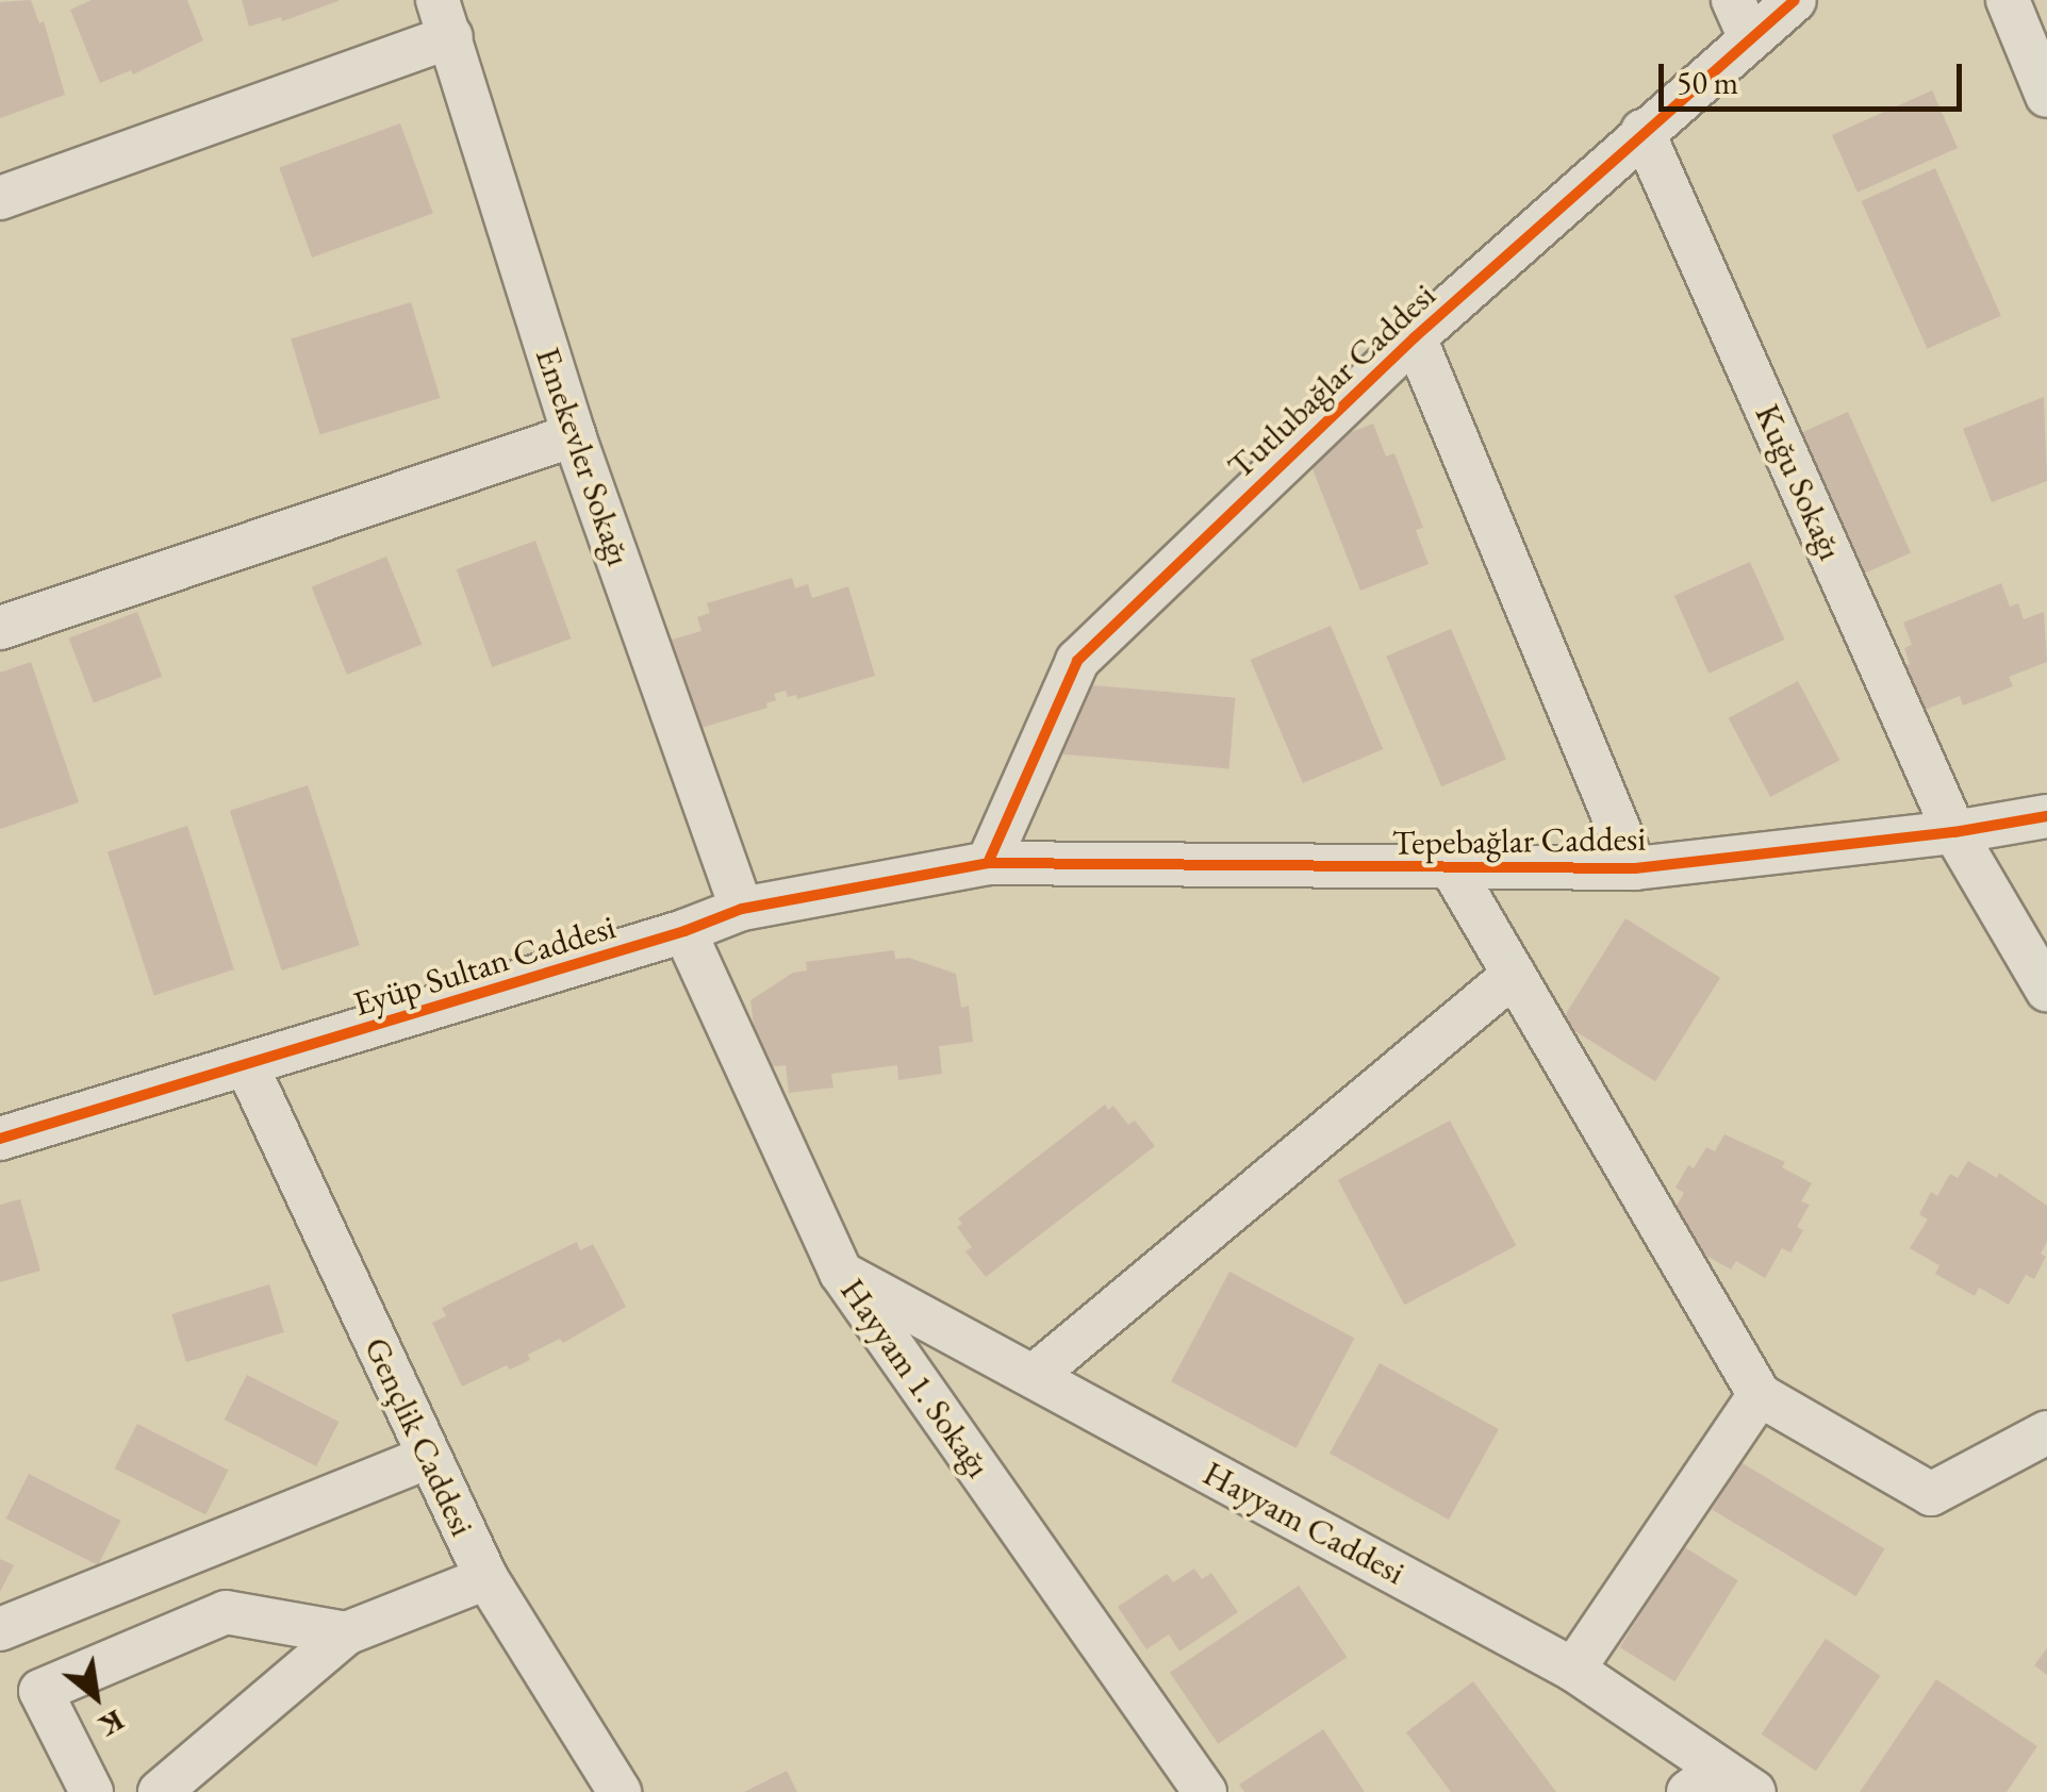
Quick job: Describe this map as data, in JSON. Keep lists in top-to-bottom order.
{
  "streets": {
    "street": [
      "Tutlubağlar Caddesi",
      "Emekevler Sokağı",
      "Kuğu Sokağı",
      "Tepebağlar Caddesi",
      "Eyüp Sultan Caddesi",
      "Hayyam 1. Sokağı",
      "Gençlik Caddesi",
      "Hayyam Caddesi"
    ]
  },
  "crossings": [
    ["Tutlubağlar Caddesi", "Kuğu Sokağı"],
    ["Tutlubağlar Caddesi", "Tepebağlar Caddesi"],
    ["Tutlubağlar Caddesi", "Eyüp Sultan Caddesi"],
    ["Emekevler Sokağı", "Eyüp Sultan Caddesi"],
    ["Kuğu Sokağı", "Tepebağlar Caddesi"],
    ["Tepebağlar Caddesi", "Eyüp Sultan Caddesi"],
    ["Eyüp Sultan Caddesi", "Hayyam 1. Sokağı"],
    ["Eyüp Sultan Caddesi", "Gençlik Caddesi"],
    ["Hayyam 1. Sokağı", "Hayyam Caddesi"]
  ],
  "scale_bar": "50 m",
  "north": "bottom right"
}
